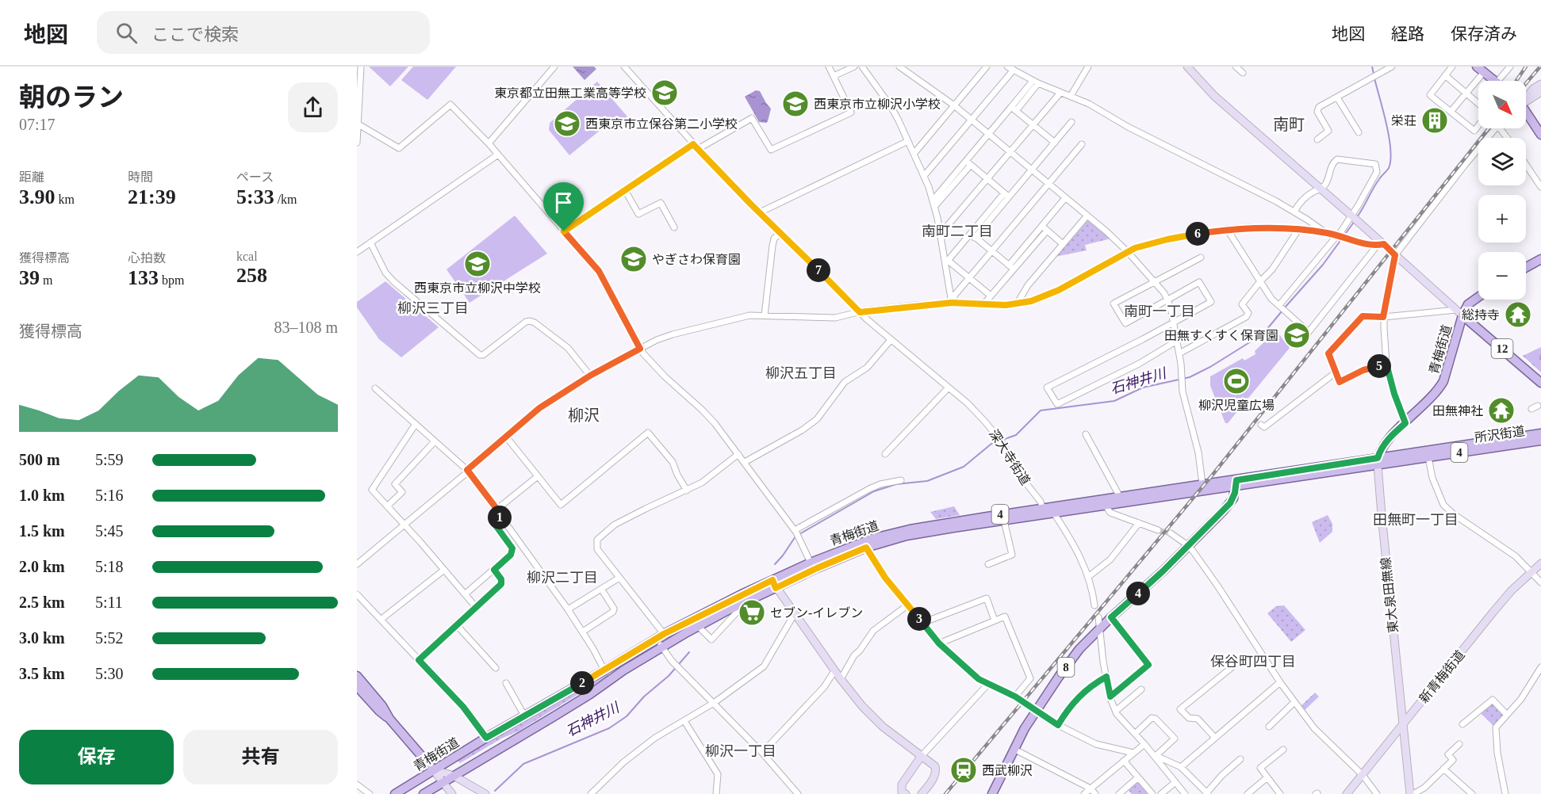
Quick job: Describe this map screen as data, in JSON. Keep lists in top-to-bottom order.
{
  "streets": {
    "main road": [
      "12",
      "青梅街道",
      "所沢街道",
      "4",
      "8"
    ],
    "street": ["深大寺街道", "東大泉田無線", "新青梅街道"]
  },
  "crossings": [
    ["12", "青梅街道"],
    ["青梅街道", "所沢街道"],
    ["青梅街道", "深大寺街道"],
    ["青梅街道", "東大泉田無線"],
    ["青梅街道", "8"],
    ["所沢街道", "東大泉田無線"],
    ["東大泉田無線", "新青梅街道"]
  ],
  "districts": [
    "南町",
    "南町二丁目",
    "柳沢三丁目",
    "南町一丁目",
    "柳沢五丁目",
    "柳沢",
    "田無町一丁目",
    "柳沢二丁目",
    "保谷町四丁目",
    "柳沢一丁目"
  ],
  "water": ["石神井川"],
  "places": {
    "school or university": [
      "東京都立田無工業高等学校",
      "西東京市立柳沢小学校",
      "西東京市立保谷第二小学校",
      "やぎさわ保育園",
      "西東京市立柳沢中学校",
      "田無すくすく保育園"
    ],
    "building": ["栄荘"],
    "temple": ["総持寺", "田無神社"],
    "sports": ["柳沢児童広場"],
    "supermarket": ["セブン-イレブン"],
    "station": ["西武柳沢"]
  },
  "north": "bottom right",
  "page": {
    "header": "地図",
    "search": "ここで検索",
    "nav": ["地図", "経路", "保存済み"],
    "heading": ["朝のラン", "07:17"],
    "map_buttons": ["+", "−"],
    "stats": [
      ["距離", "3.90 km"],
      ["時間", "21:39"],
      ["ペース", "5:33 /km"],
      ["獲得標高", "39 m"],
      ["心拍数", "133 bpm"],
      ["kcal", "258"]
    ],
    "pins": [
      "6",
      "7",
      "5",
      "1",
      "4",
      "3",
      "2"
    ],
    "chart": ["獲得標高", "83–108 m"],
    "list": [
      {
        "name": "500 m",
        "note": "5:59"
      },
      {
        "name": "1.0 km",
        "note": "5:16"
      },
      {
        "name": "1.5 km",
        "note": "5:45"
      },
      {
        "name": "2.0 km",
        "note": "5:18"
      },
      {
        "name": "2.5 km",
        "note": "5:11"
      },
      {
        "name": "3.0 km",
        "note": "5:52"
      },
      {
        "name": "3.5 km",
        "note": "5:30"
      }
    ],
    "buttons": ["保存", "共有"]
  }
}
